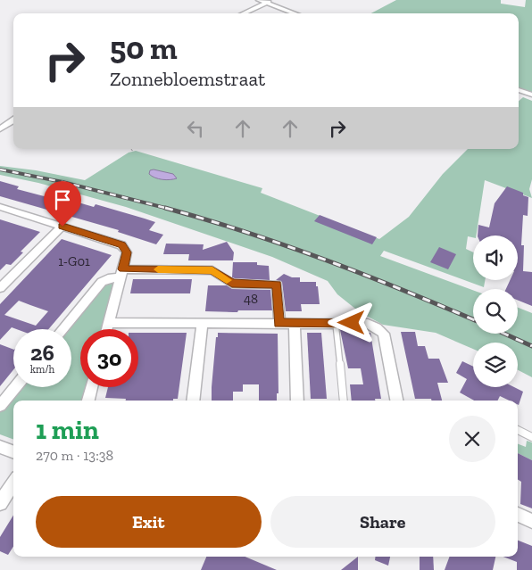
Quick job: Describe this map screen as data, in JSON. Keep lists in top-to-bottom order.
{
  "house_numbers": ["1-G01", "48"],
  "page": {
    "turn": ["50 m", "Zonnebloemstraat"],
    "speed": "26 km/h",
    "limit": "30",
    "heading": ["1 min", "270 m · 13:38"],
    "buttons": ["Exit", "Share"]
  }
}
